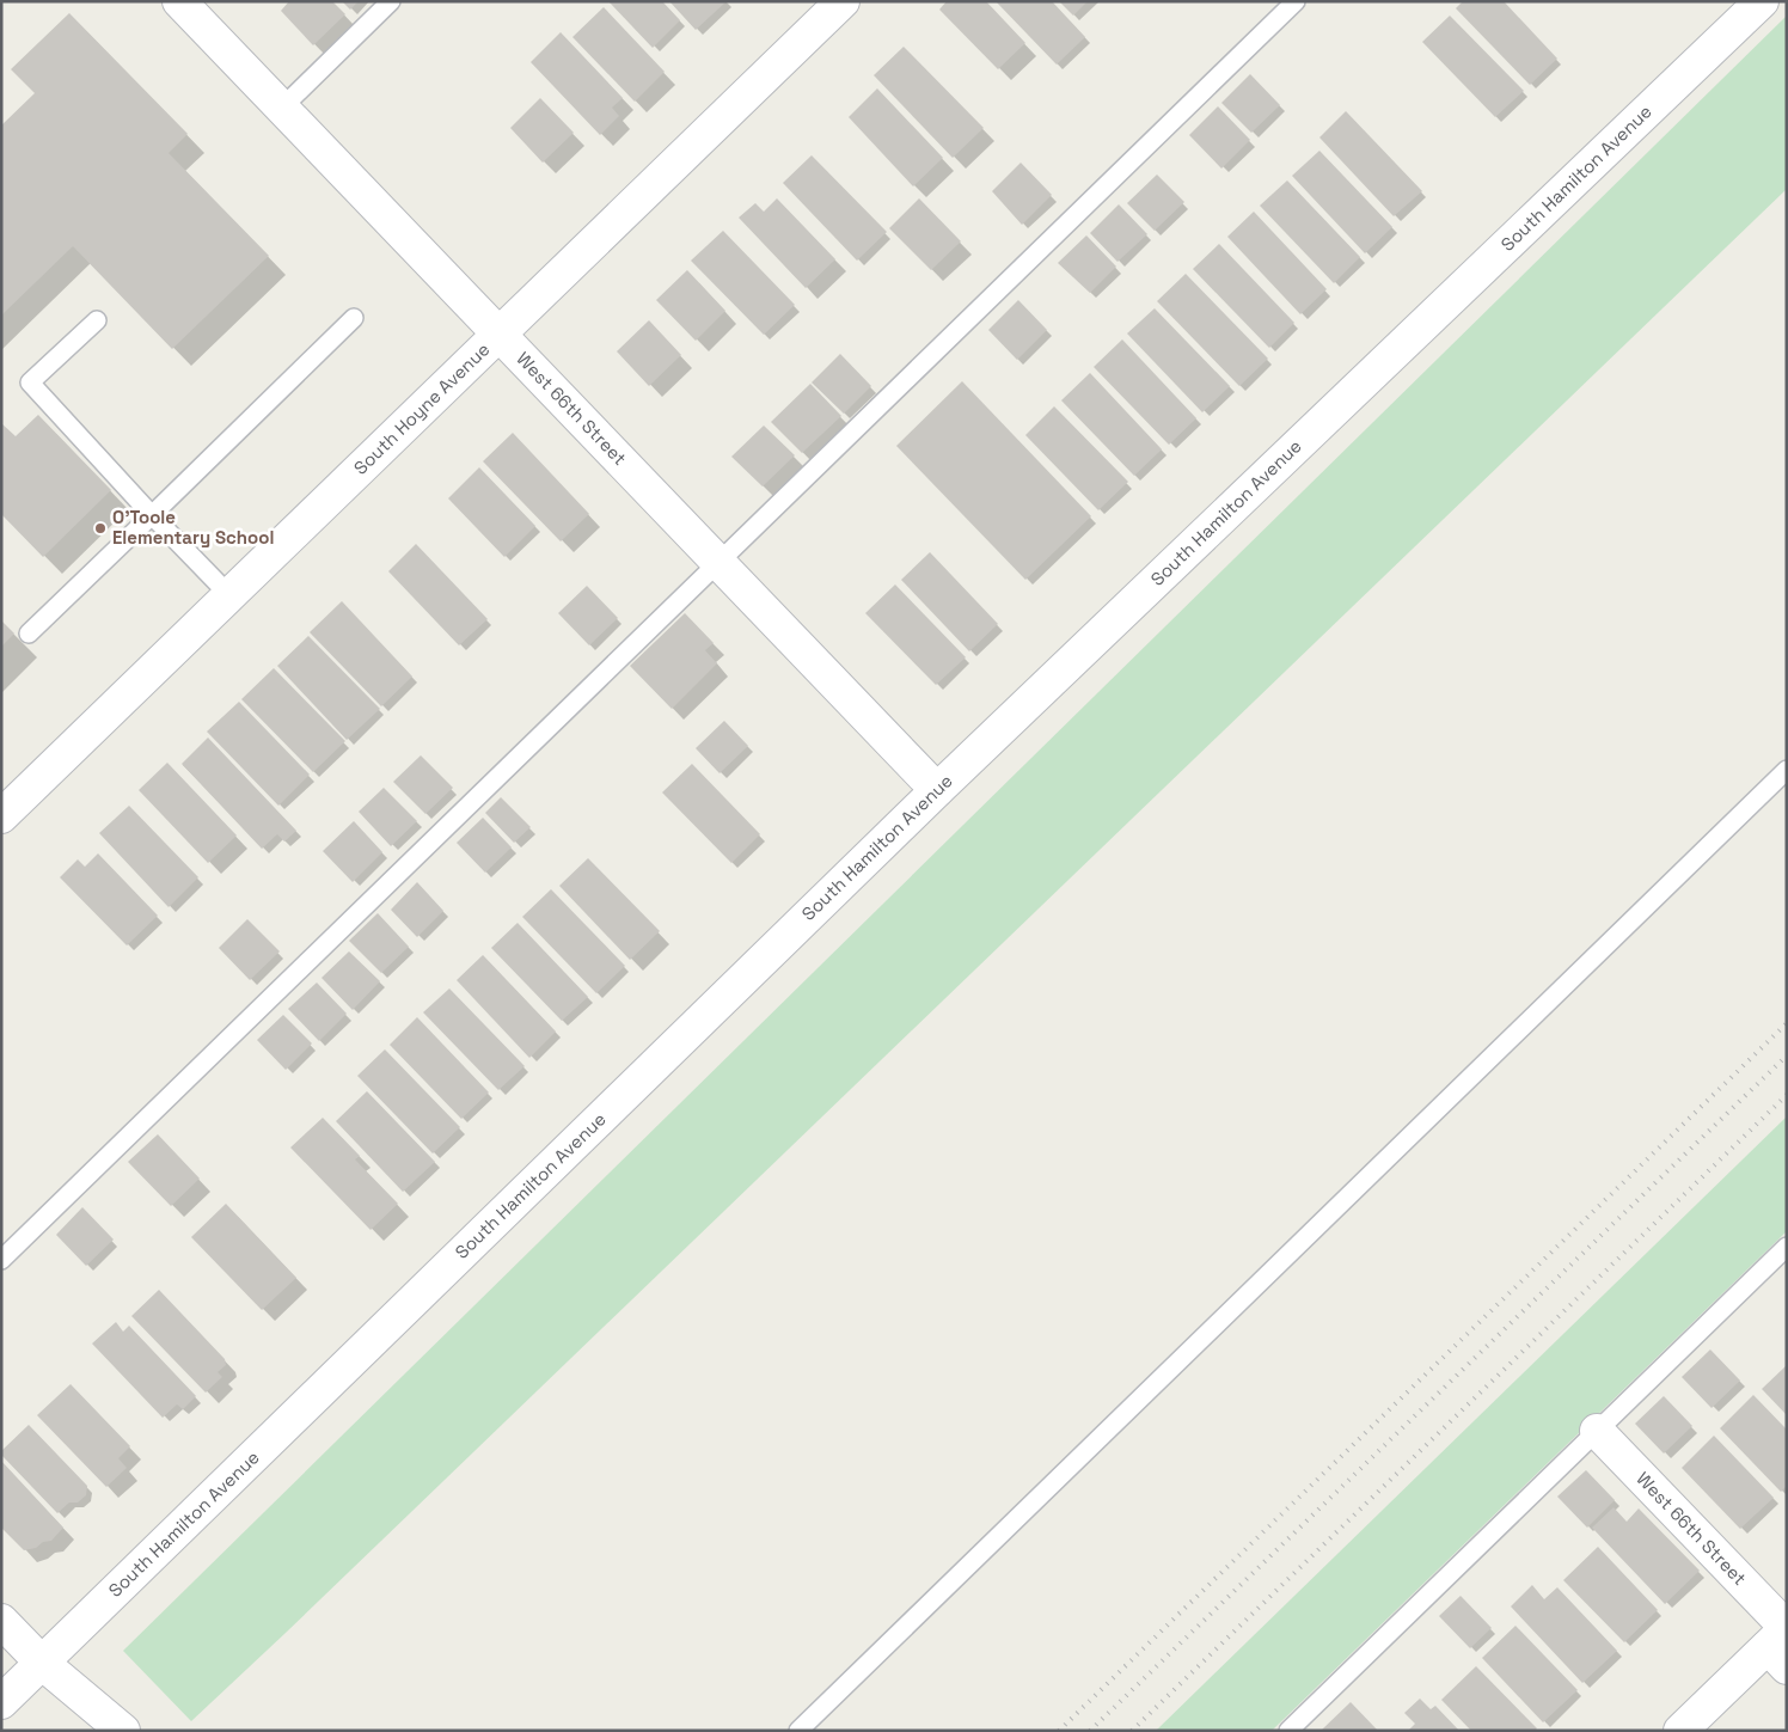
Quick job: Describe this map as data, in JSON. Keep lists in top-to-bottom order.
{
  "streets": {
    "street": ["South Hamilton Avenue", "South Hoyne Avenue", "West 66th Street"]
  },
  "crossings": [
    ["South Hamilton Avenue", "West 66th Street"],
    ["South Hoyne Avenue", "West 66th Street"]
  ],
  "places": ["O'Toole Elementary School"]
}
